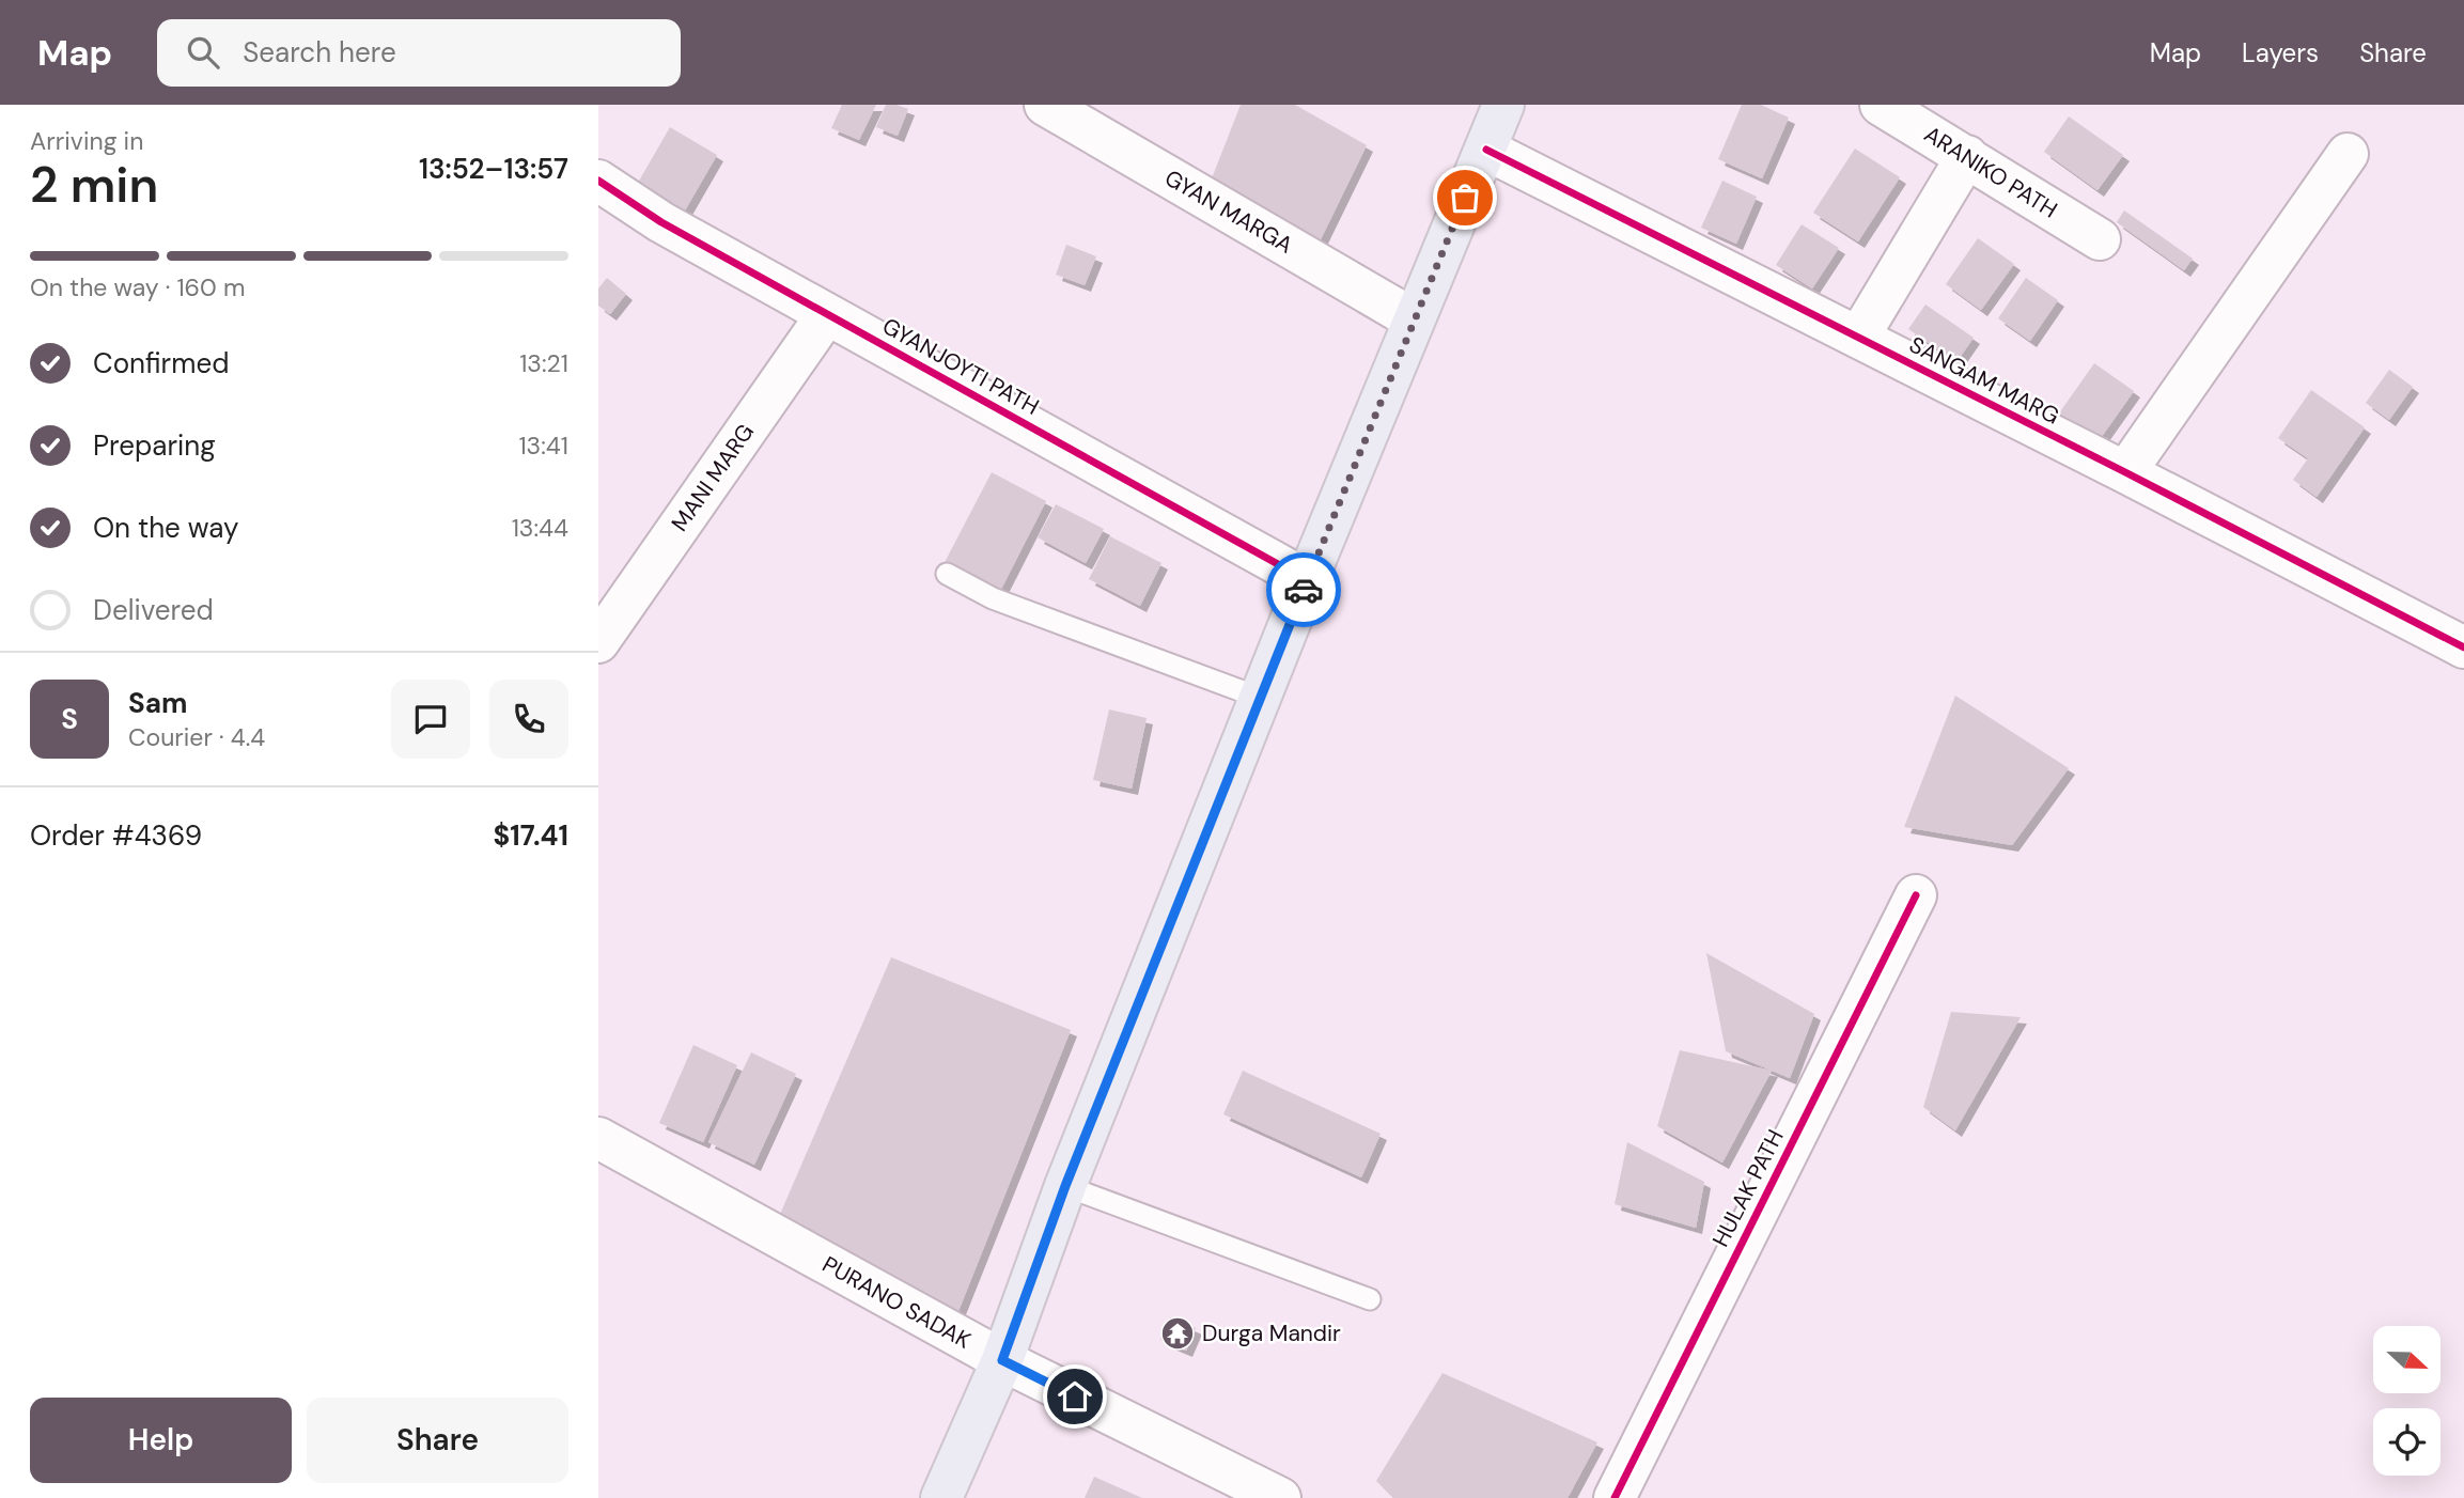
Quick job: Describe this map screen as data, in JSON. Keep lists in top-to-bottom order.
{
  "streets": {
    "street": [
      "ARANIKO PATH",
      "GYAN MARGA",
      "GYANJOYTI PATH",
      "SANGAM MARG",
      "MANI MARG",
      "HULAK PATH",
      "PURANO SADAK"
    ]
  },
  "crossings": [
    ["GYANJOYTI PATH", "MANI MARG"]
  ],
  "places": {
    "temple": ["Durga Mandir"]
  },
  "north": "right",
  "page": {
    "header": "Map",
    "search": "Search here",
    "nav": ["Map", "Layers", "Share"],
    "heading": ["2 min", "Arriving in", "13:52–13:57"],
    "panel": [
      "Sam",
      "Courier · 4.4",
      "Order #4369",
      "$17.41"
    ],
    "bar": "On the way · 160 m",
    "list": [
      ["Confirmed", "13:21"],
      ["Preparing", "13:41"],
      ["On the way", "13:44"],
      "Delivered"
    ],
    "round": "S",
    "buttons": ["Help", "Share"]
  }
}
